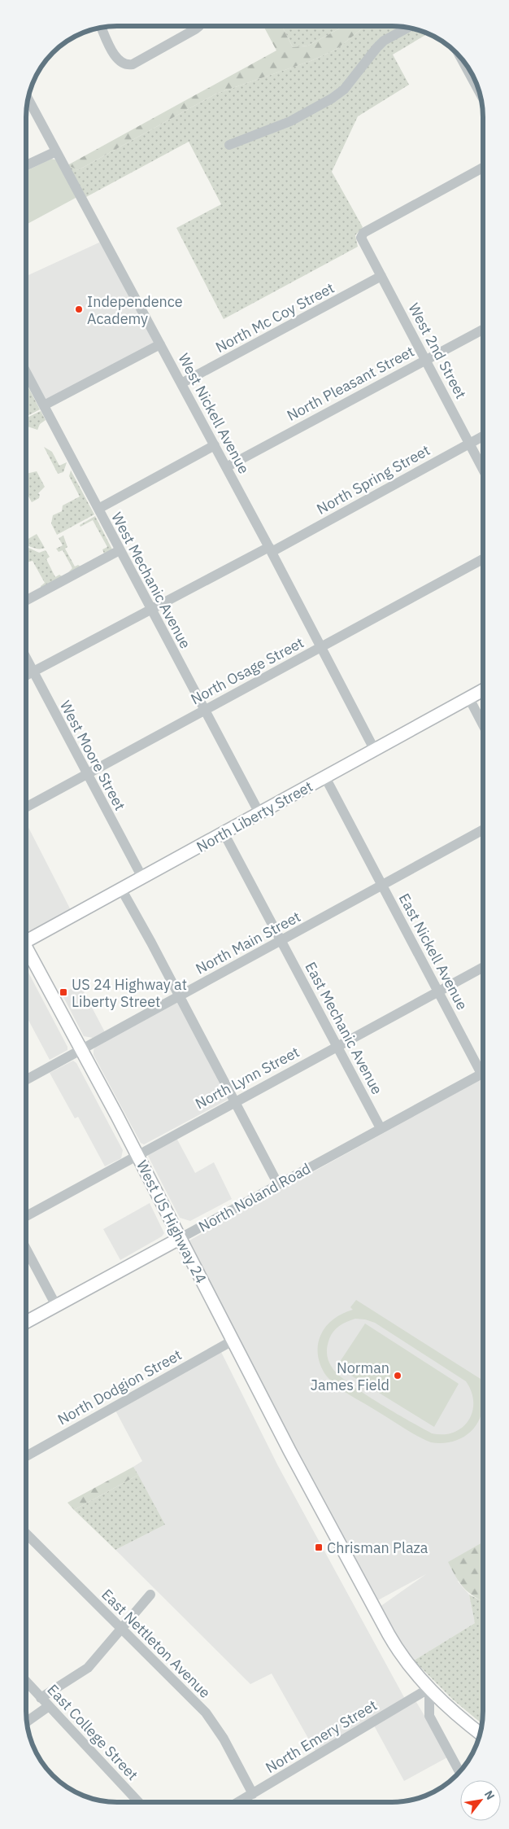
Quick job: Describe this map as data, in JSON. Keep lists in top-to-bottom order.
{
  "streets": {
    "main road": ["North Liberty Street", "North Noland Road", "West US Highway 24"],
    "street": [
      "North Mc Coy Street",
      "West 2nd Street",
      "North Pleasant Street",
      "West Nickell Avenue",
      "North Spring Street",
      "West Mechanic Avenue",
      "North Osage Street",
      "West Moore Street",
      "North Main Street",
      "East Nickell Avenue",
      "East Mechanic Avenue",
      "North Lynn Street",
      "North Dodgion Street",
      "East Nettleton Avenue",
      "East College Street",
      "North Emery Street"
    ]
  },
  "crossings": [
    ["North Mc Coy Street", "West 2nd Street"],
    ["North Mc Coy Street", "West Nickell Avenue"],
    ["West 2nd Street", "North Pleasant Street"],
    ["West 2nd Street", "North Spring Street"],
    ["North Pleasant Street", "West Nickell Avenue"],
    ["West Nickell Avenue", "North Spring Street"],
    ["West Nickell Avenue", "North Osage Street"],
    ["West Nickell Avenue", "North Liberty Street"],
    ["North Spring Street", "West Mechanic Avenue"],
    ["North Spring Street", "West Moore Street"],
    ["West Mechanic Avenue", "North Osage Street"],
    ["West Mechanic Avenue", "North Liberty Street"],
    ["North Osage Street", "West Moore Street"],
    ["West Moore Street", "North Liberty Street"],
    ["North Main Street", "East Nickell Avenue"],
    ["North Main Street", "East Mechanic Avenue"],
    ["North Main Street", "West US Highway 24"],
    ["East Nickell Avenue", "North Lynn Street"],
    ["East Mechanic Avenue", "North Lynn Street"],
    ["East Mechanic Avenue", "North Noland Road"],
    ["North Lynn Street", "West US Highway 24"],
    ["North Noland Road", "West US Highway 24"],
    ["West US Highway 24", "North Dodgion Street"],
    ["West US Highway 24", "North Emery Street"],
    ["East Nettleton Avenue", "North Emery Street"]
  ],
  "places": {
    "other": ["Independence Academy", "Norman James Field"],
    "transit": ["US 24 Highway at Liberty Street", "Chrisman Plaza"]
  },
  "north": "top right"
}
